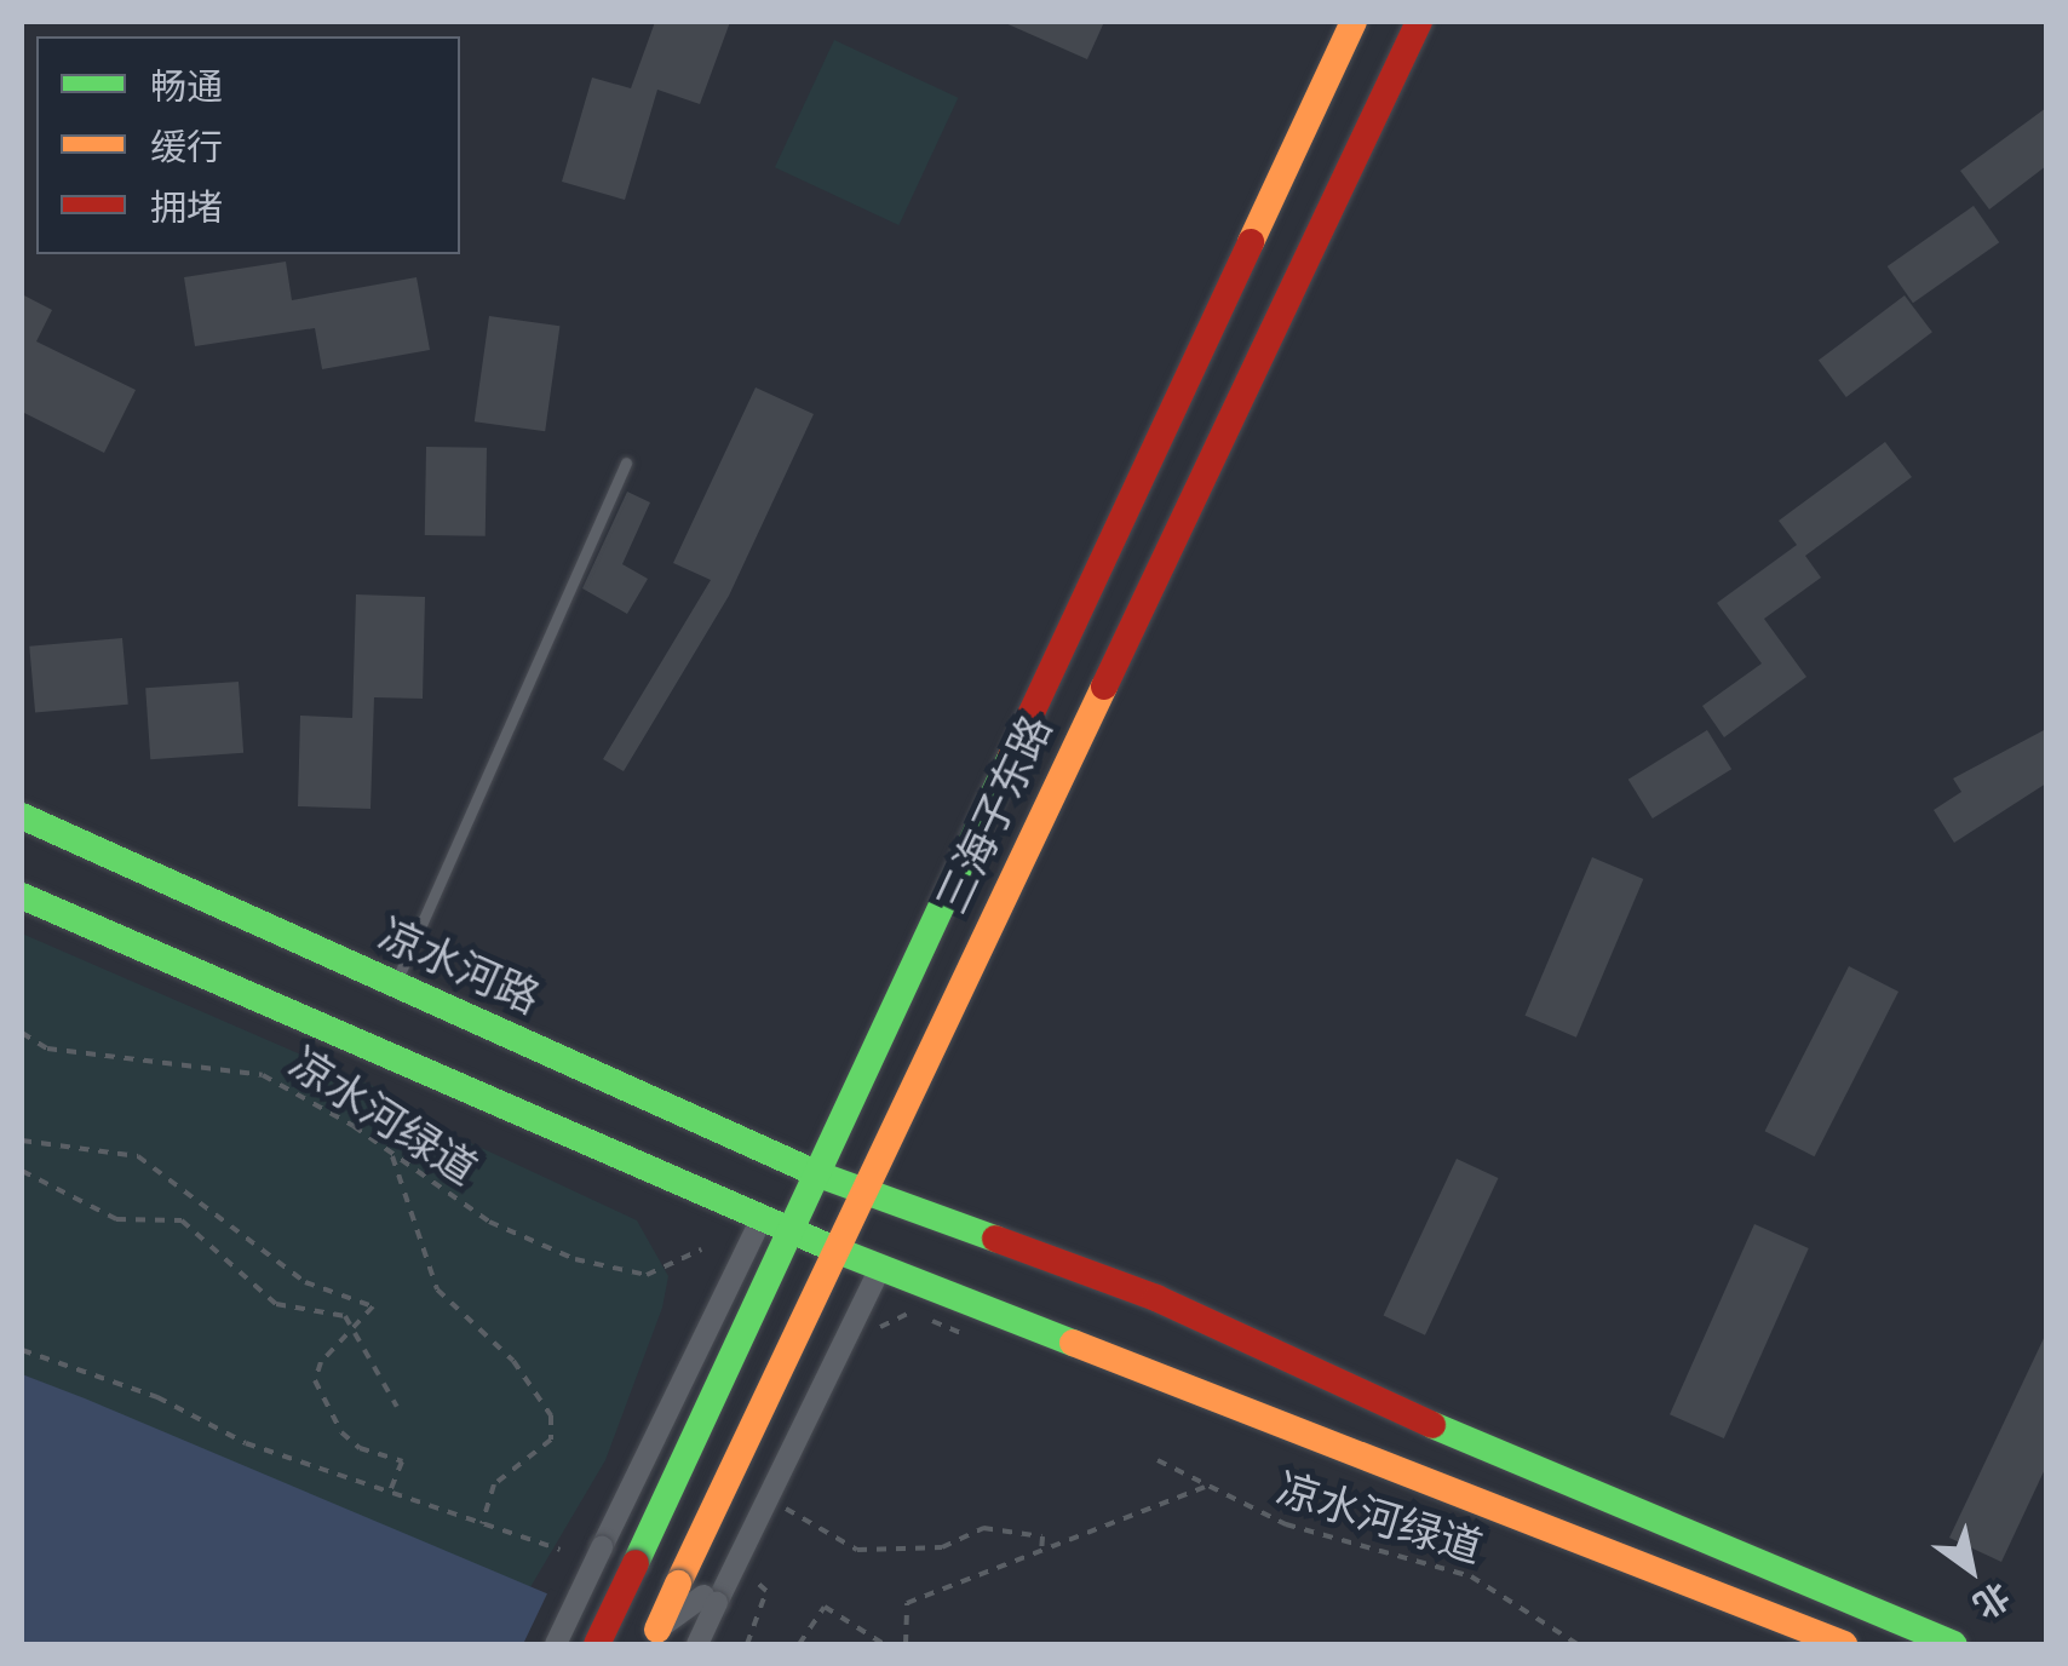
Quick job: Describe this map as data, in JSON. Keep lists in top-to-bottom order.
{
  "streets": {
    "street": ["三海子东路", "凉水河路"],
    "path": ["凉水河绿道"]
  },
  "crossings": [
    ["三海子东路", "凉水河路"]
  ],
  "legend": ["畅通", "缓行", "拥堵"],
  "north": "bottom right"
}
